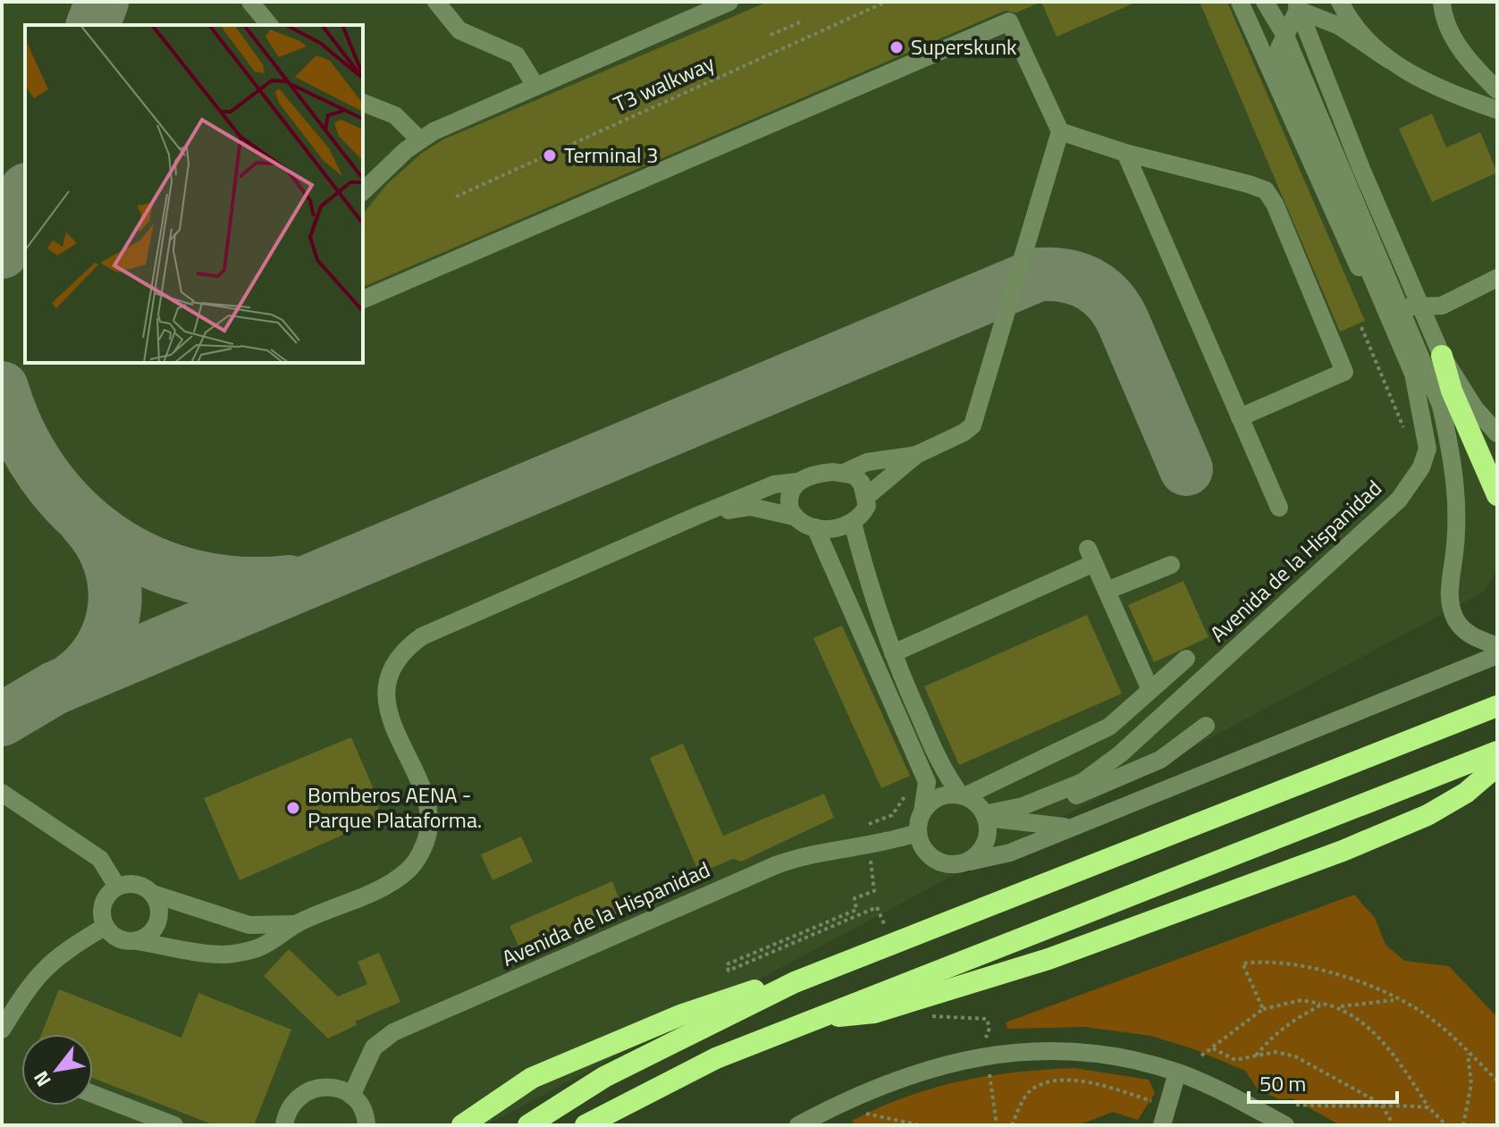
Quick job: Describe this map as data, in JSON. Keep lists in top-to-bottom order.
{
  "streets": {
    "street": ["Avenida de la Hispanidad"],
    "path": ["T3 walkway"]
  },
  "places": ["Superskunk", "Terminal 3", "Bomberos AENA - Parque Plataforma."],
  "scale_bar": "50 m",
  "north": "bottom left"
}
